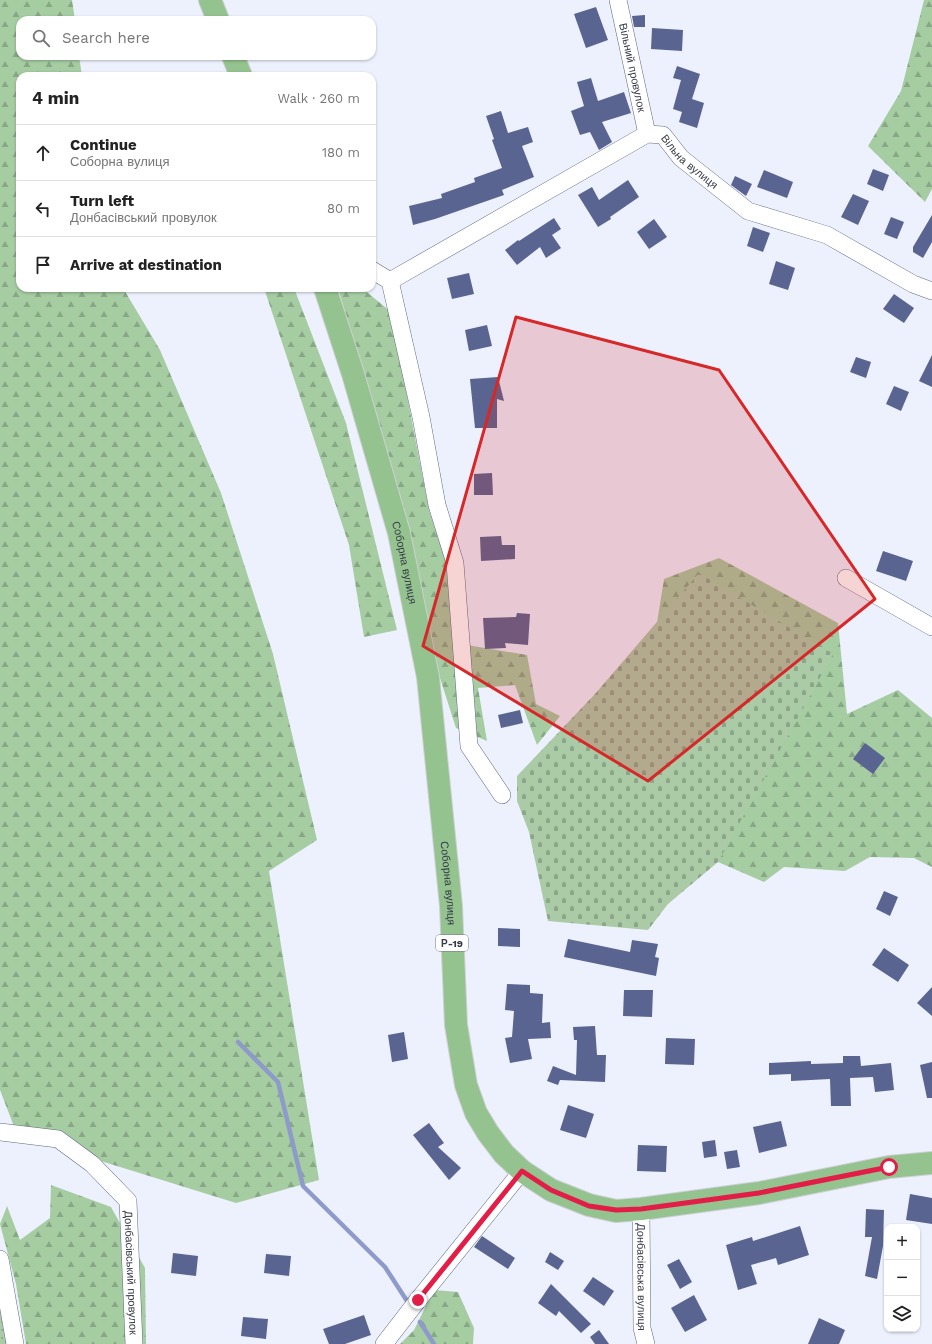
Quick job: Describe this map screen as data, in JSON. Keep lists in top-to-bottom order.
{
  "streets": {
    "main road": ["Соборна вулиця", "Р-19"],
    "street": [
      "Вільний провулок",
      "Вільна вулиця",
      "Донбасівський провулок",
      "Донбасівська вулиця"
    ]
  },
  "crossings": [
    ["Вільний провулок", "Вільна вулиця"],
    ["Соборна вулиця", "Донбасівська вулиця"]
  ],
  "page": {
    "search": "Search here",
    "heading": ["4 min", "Walk · 260 m"],
    "list": [
      ["Continue", "Соборна вулиця", "180 m"],
      ["Turn left", "Донбасівський провулок", "80 m"],
      "Arrive at destination"
    ],
    "map_buttons": ["+", "−"]
  }
}
